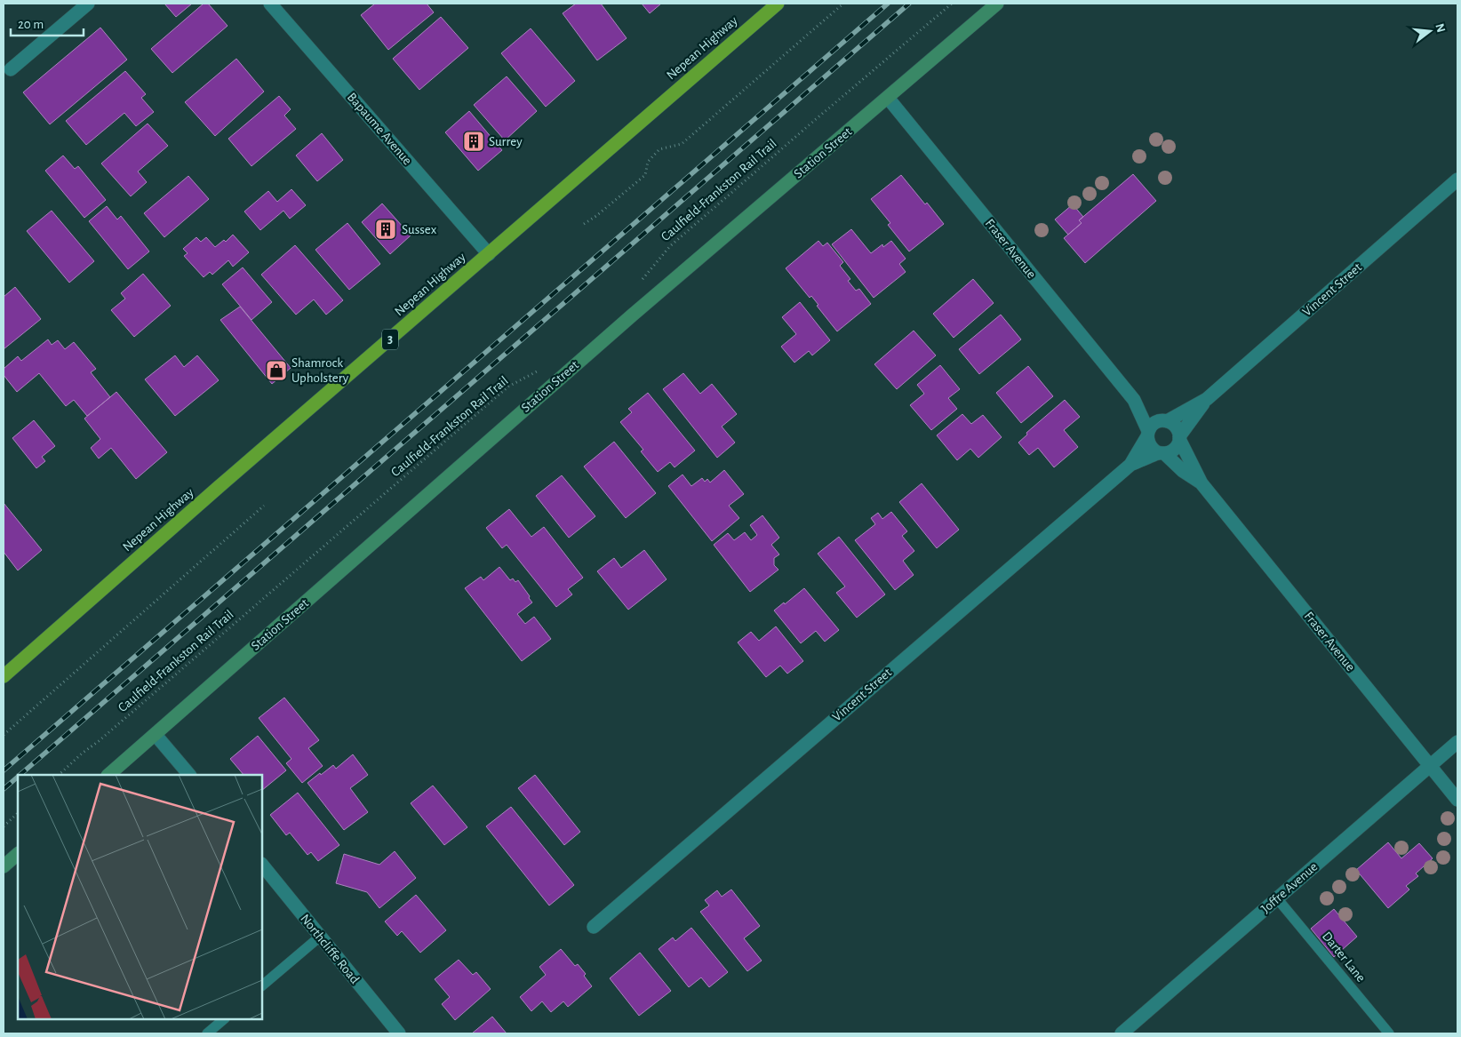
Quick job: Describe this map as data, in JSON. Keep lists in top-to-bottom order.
{
  "streets": {
    "highway": ["Nepean Highway", "3"],
    "street": [
      "Bapaume Avenue",
      "Station Street",
      "Fraser Avenue",
      "Vincent Street",
      "Joffre Avenue",
      "Northcliffe Road"
    ],
    "lane": ["Darter Lane"],
    "path": ["Caulfield-Frankston Rail Trail"]
  },
  "crossings": [
    ["Nepean Highway", "Bapaume Avenue"],
    ["Station Street", "Fraser Avenue"],
    ["Fraser Avenue", "Vincent Street"],
    ["Fraser Avenue", "Joffre Avenue"],
    ["Joffre Avenue", "Darter Lane"]
  ],
  "places": {
    "building": ["Surrey", "Sussex"],
    "shop": ["Shamrock Upholstery"]
  },
  "scale_bar": "20 m",
  "north": "right"
}
